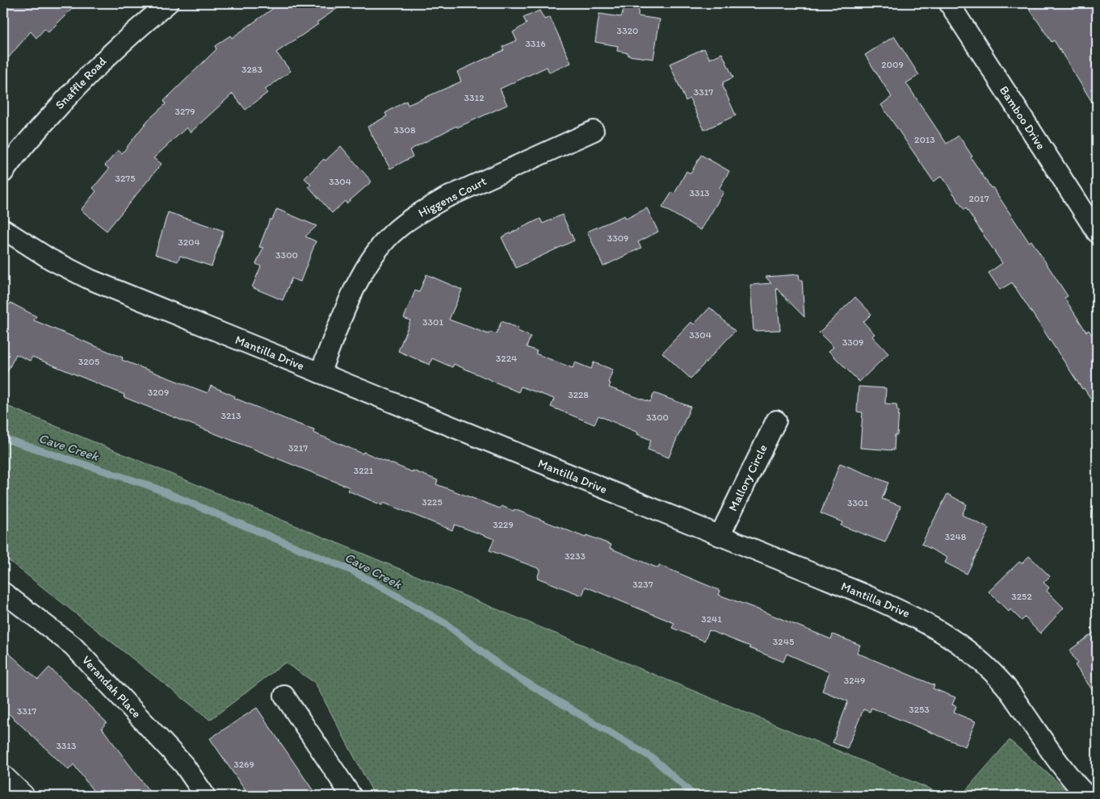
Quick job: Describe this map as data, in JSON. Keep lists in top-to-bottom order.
{
  "streets": {
    "street": [
      "Snaffle Road",
      "Bamboo Drive",
      "Higgens Court",
      "Mantilla Drive",
      "Mallory Circle",
      "Verandah Place"
    ]
  },
  "crossings": [
    ["Higgens Court", "Mantilla Drive"],
    ["Mantilla Drive", "Mallory Circle"]
  ],
  "water": ["Cave Creek"],
  "house_numbers": [
    "3320",
    "3316",
    "2009",
    "3283",
    "3317",
    "3312",
    "3279",
    "3308",
    "2013",
    "3275",
    "3304",
    "3313",
    "2017",
    "3309",
    "3204",
    "3300",
    "3301",
    "3304",
    "3309",
    "3224",
    "3205",
    "3209",
    "3228",
    "3213",
    "3300",
    "3217",
    "3221",
    "3225",
    "3301",
    "3229",
    "3248",
    "3233",
    "3237",
    "3252",
    "3241",
    "3245",
    "3249",
    "3253",
    "3317",
    "3313",
    "3269"
  ]
}
